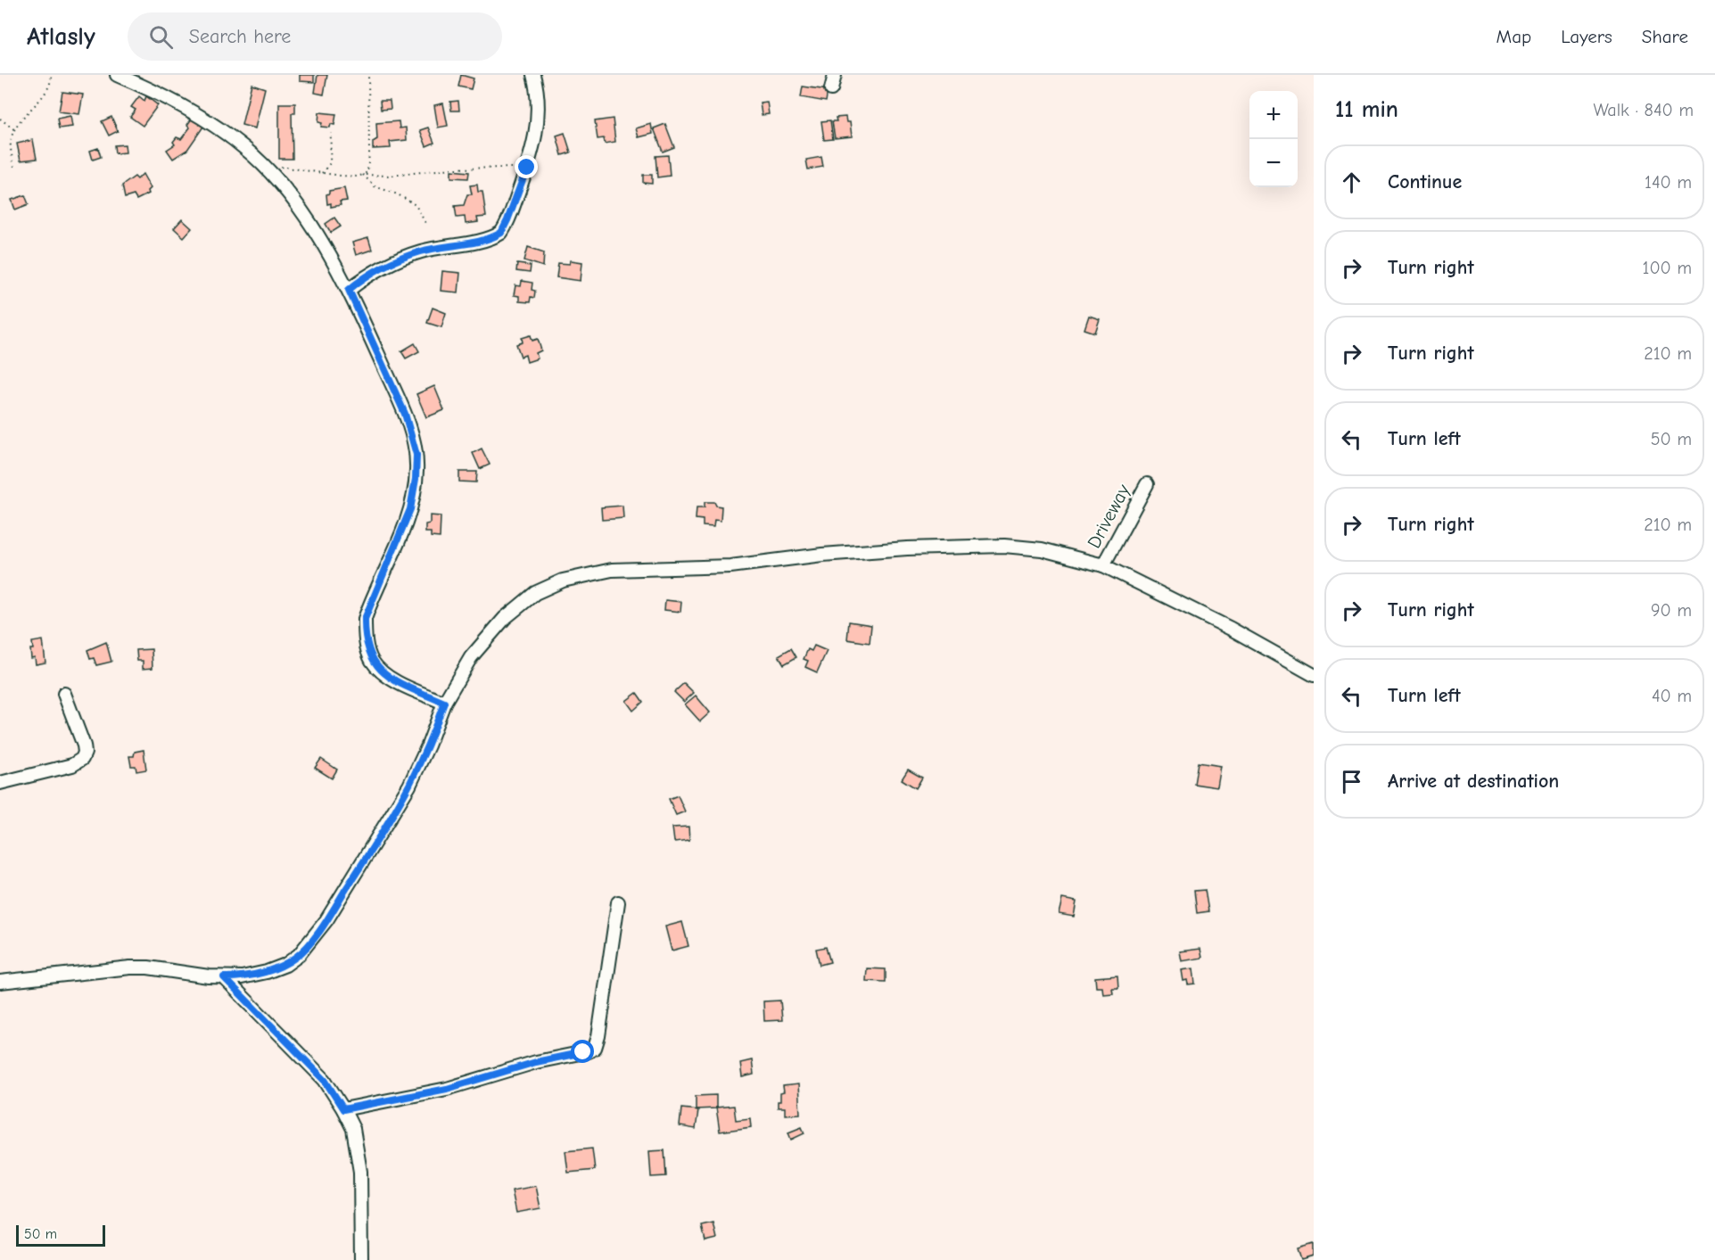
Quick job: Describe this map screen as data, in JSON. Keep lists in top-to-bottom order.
{
  "streets": {
    "street": ["Driveway"]
  },
  "scale_bar": "50 m",
  "page": {
    "header": "Atlasly",
    "search": "Search here",
    "nav": ["Map", "Layers", "Share"],
    "heading": ["11 min", "Walk · 840 m"],
    "map_buttons": ["+", "−"],
    "list": [
      ["Continue", "140 m"],
      ["Turn right", "100 m"],
      ["Turn right", "210 m"],
      ["Turn left", "50 m"],
      ["Turn right", "210 m"],
      ["Turn right", "90 m"],
      ["Turn left", "40 m"],
      "Arrive at destination"
    ],
    "scale": "50 m"
  }
}
